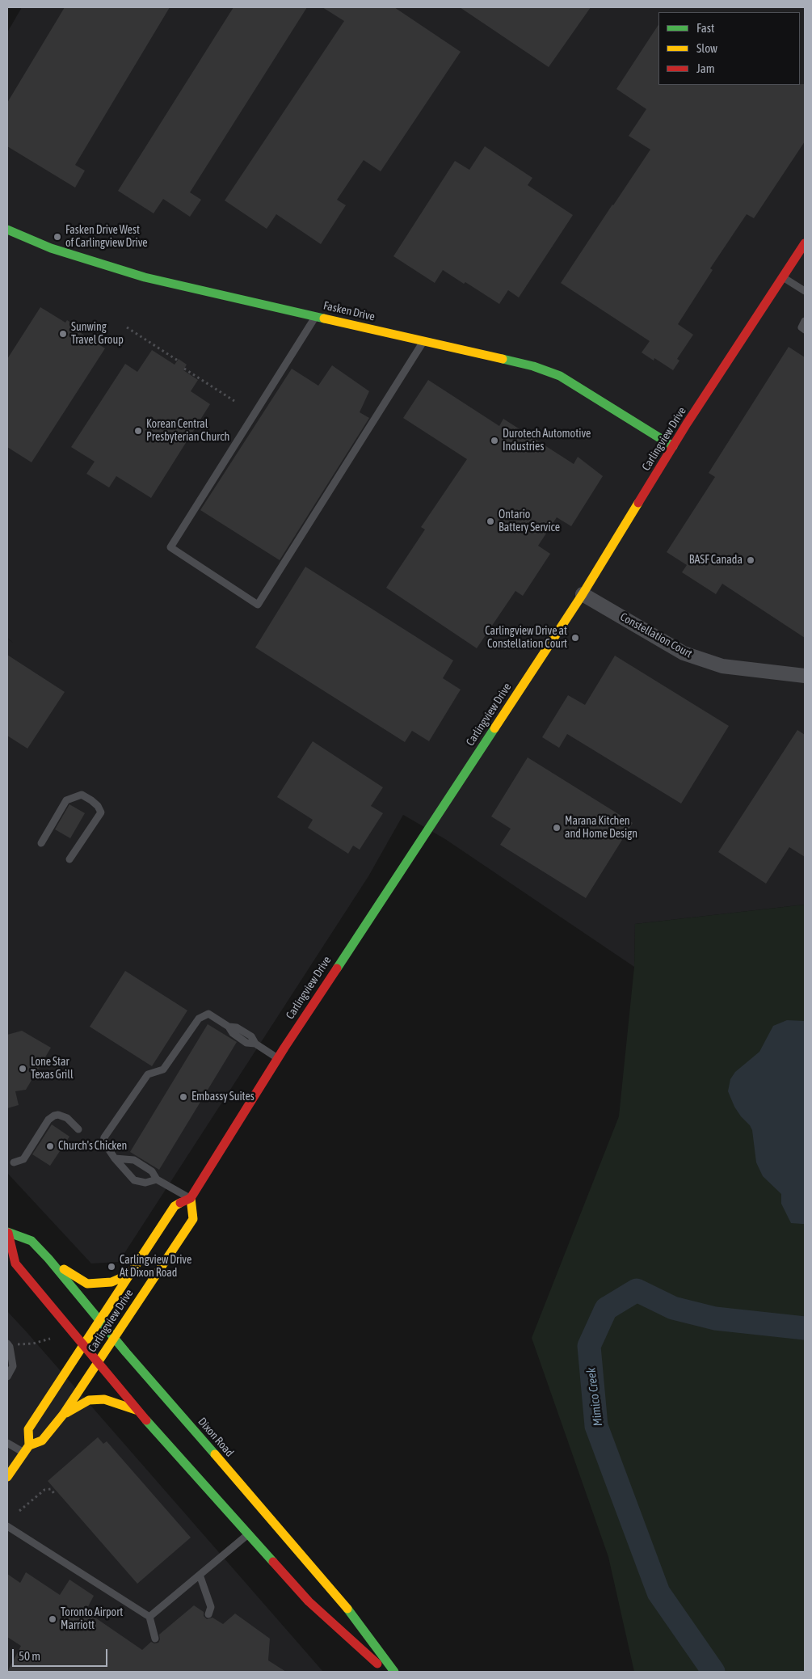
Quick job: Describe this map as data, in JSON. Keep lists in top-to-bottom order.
{
  "streets": {
    "main road": ["Fasken Drive", "Carlingview Drive", "Dixon Road"],
    "street": ["Constellation Court"]
  },
  "crossings": [
    ["Fasken Drive", "Carlingview Drive"],
    ["Carlingview Drive", "Constellation Court"],
    ["Carlingview Drive", "Dixon Road"]
  ],
  "water": ["Mimico Creek"],
  "places": [
    "Fasken Drive West of Carlingview Drive",
    "Sunwing Travel Group",
    "Korean Central Presbyterian Church",
    "Durotech Automotive Industries",
    "Ontario Battery Service",
    "BASF Canada",
    "Carlingview Drive at Constellation Court",
    "Marana Kitchen and Home Design",
    "Lone Star Texas Grill",
    "Embassy Suites",
    "Church's Chicken",
    "Carlingview Drive At Dixon Road",
    "Toronto Airport Marriott"
  ],
  "legend": ["Fast", "Slow", "Jam"],
  "scale_bar": "50 m"
}
